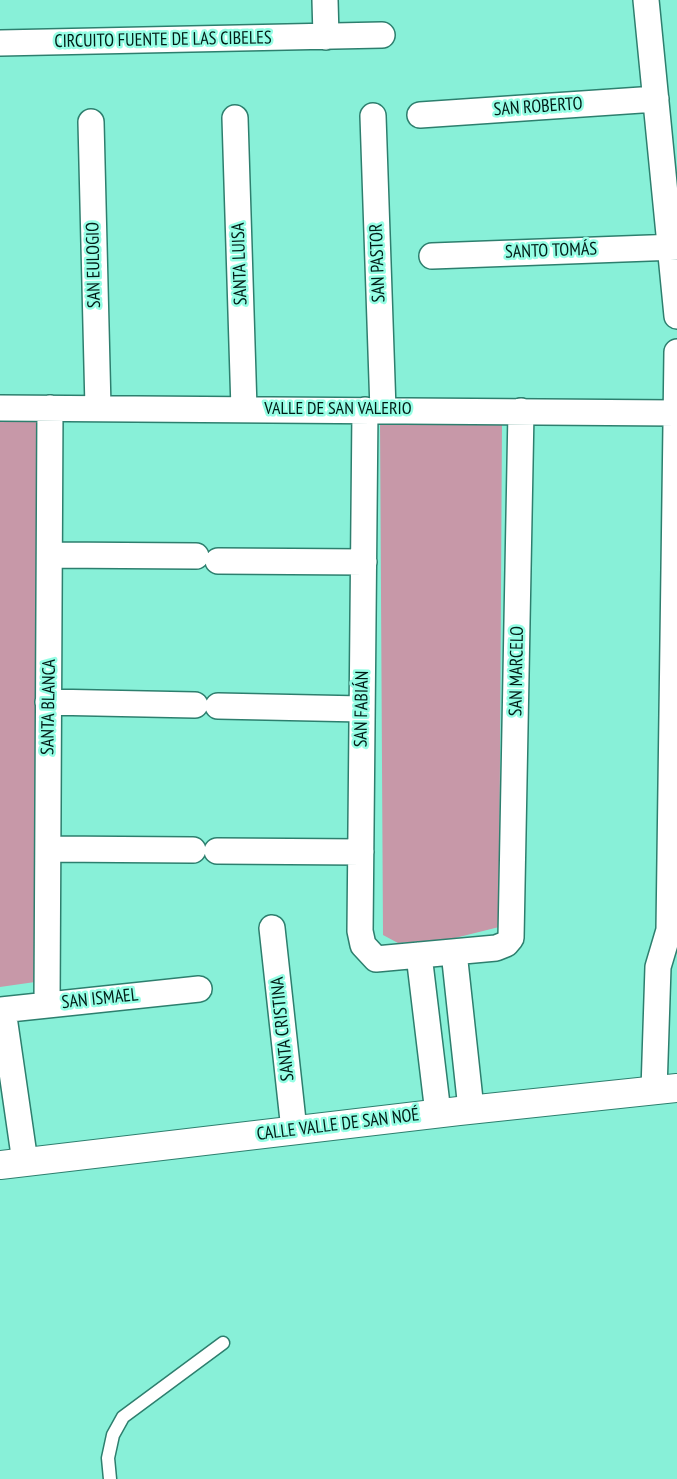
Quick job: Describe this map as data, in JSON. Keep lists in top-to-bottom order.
{
  "streets": {
    "street": [
      "CIRCUITO FUENTE DE LAS CIBELES",
      "SAN ROBERTO",
      "SANTO TOMÁS",
      "SAN PASTOR",
      "SANTA LUISA",
      "SAN EULOGIO",
      "VALLE DE SAN VALERIO",
      "SAN MARCELO",
      "SANTA BLANCA",
      "SAN FABIÁN",
      "SAN ISMAEL",
      "SANTA CRISTINA",
      "CALLE VALLE DE SAN NOÉ"
    ]
  },
  "crossings": [
    ["SAN PASTOR", "VALLE DE SAN VALERIO"],
    ["SAN PASTOR", "SAN FABIÁN"],
    ["SANTA LUISA", "VALLE DE SAN VALERIO"],
    ["SAN EULOGIO", "VALLE DE SAN VALERIO"],
    ["VALLE DE SAN VALERIO", "SAN MARCELO"],
    ["VALLE DE SAN VALERIO", "SANTA BLANCA"],
    ["VALLE DE SAN VALERIO", "SAN FABIÁN"],
    ["SAN MARCELO", "SAN FABIÁN"],
    ["SANTA BLANCA", "SAN ISMAEL"],
    ["SANTA CRISTINA", "CALLE VALLE DE SAN NOÉ"]
  ]
}
